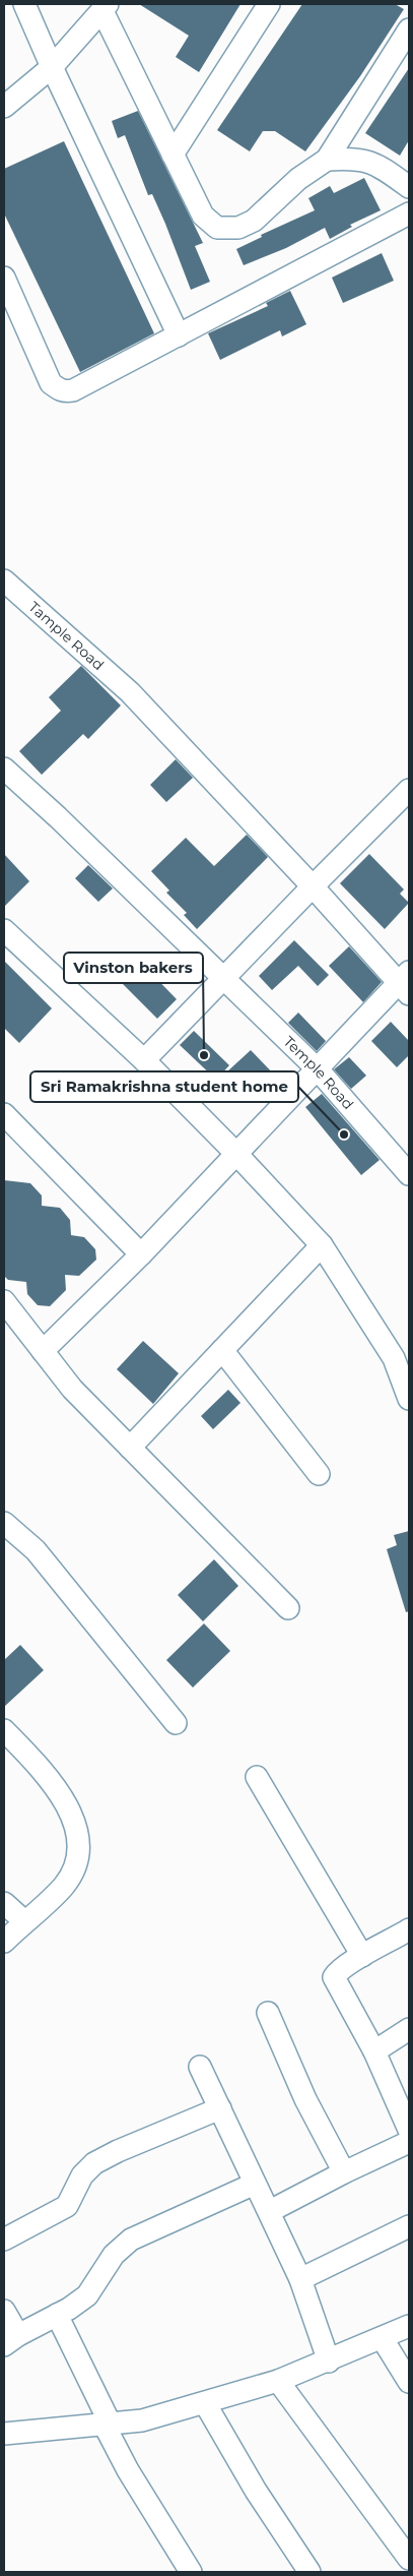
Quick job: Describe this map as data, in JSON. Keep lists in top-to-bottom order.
{
  "streets": {
    "street": ["Tample Road", "Temple Road"]
  },
  "places": ["Vinston bakers", "Sri Ramakrishna student home"]
}
